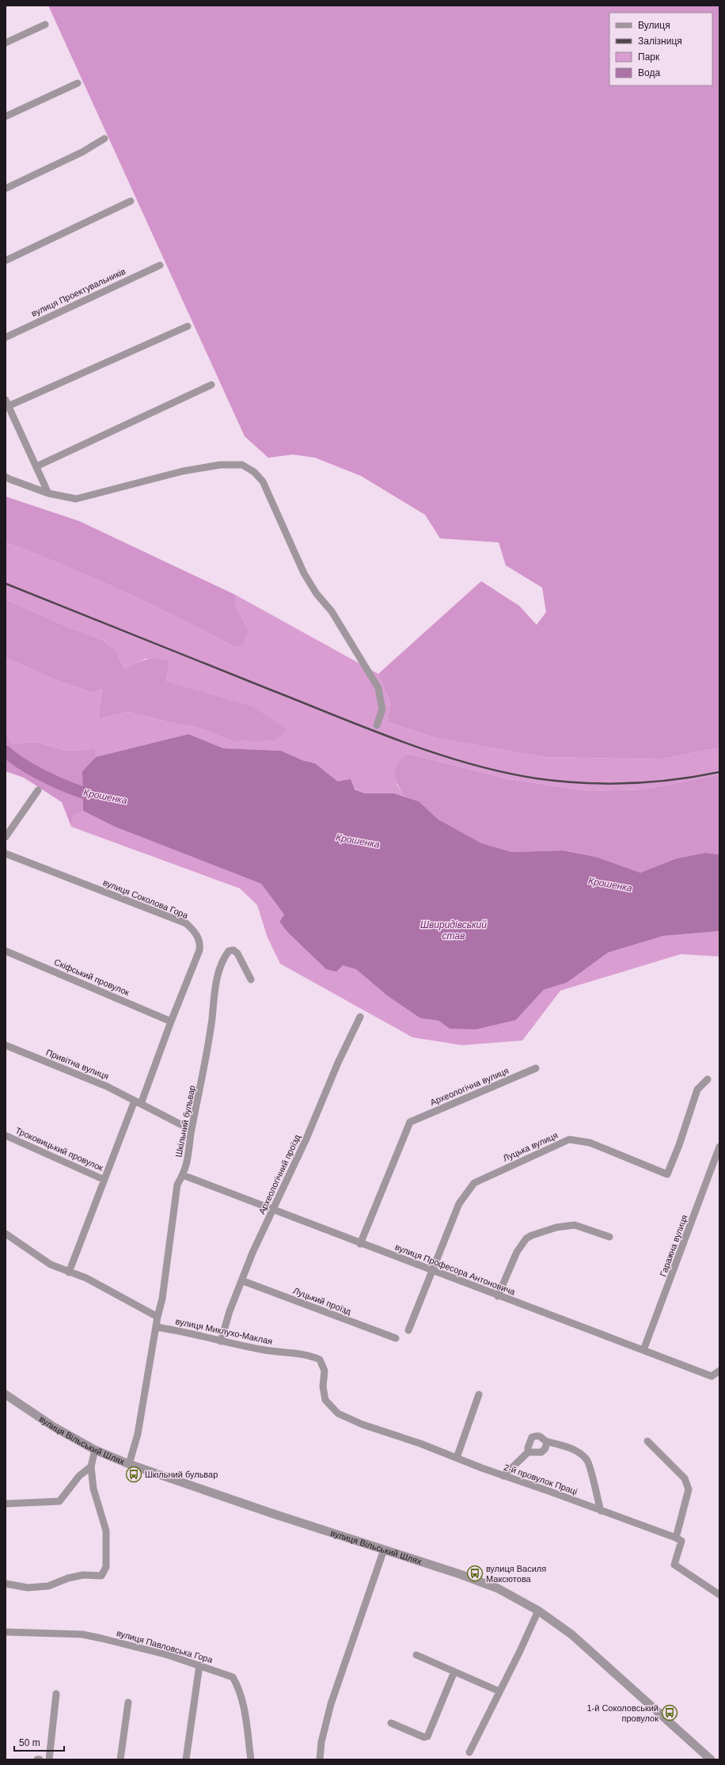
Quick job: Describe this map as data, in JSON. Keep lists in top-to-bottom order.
{
  "streets": {
    "street": [
      "вулиця Проектувальників",
      "вулиця Соколова Гора",
      "Скіфський провулок",
      "Привітна вулиця",
      "Археологічна вулиця",
      "Шкільний бульвар",
      "Луцька вулиця",
      "Троковицький провулок",
      "Археологічний проїзд",
      "Гаражна вулиця",
      "вулиця Професора Антоновича",
      "Луцький проїзд",
      "вулиця Миклухо-Маклая",
      "вулиця Вільський Шлях",
      "2-й провулок Праці",
      "вулиця Павловська Гора"
    ]
  },
  "crossings": [
    ["вулиця Соколова Гора", "Скіфський провулок"],
    ["вулиця Соколова Гора", "Привітна вулиця"],
    ["вулиця Соколова Гора", "Троковицький провулок"],
    ["Археологічна вулиця", "вулиця Професора Антоновича"],
    ["Шкільний бульвар", "вулиця Професора Антоновича"],
    ["Шкільний бульвар", "вулиця Миклухо-Маклая"],
    ["Шкільний бульвар", "вулиця Вільський Шлях"],
    ["Луцька вулиця", "вулиця Професора Антоновича"],
    ["Археологічний проїзд", "вулиця Професора Антоновича"],
    ["Археологічний проїзд", "Луцький проїзд"],
    ["Археологічний проїзд", "вулиця Миклухо-Маклая"],
    ["Гаражна вулиця", "вулиця Професора Антоновича"],
    ["вулиця Миклухо-Маклая", "2-й провулок Праці"]
  ],
  "water": ["Крошенка", "Швиридівський став"],
  "places": {
    "bus stop": ["Шкільний бульвар", "вулиця Василя Максютова", "1-й Соколовський провулок"]
  },
  "legend": [
    "Вулиця",
    "Залізниця",
    "Парк",
    "Вода"
  ],
  "scale_bar": "50 m"
}
